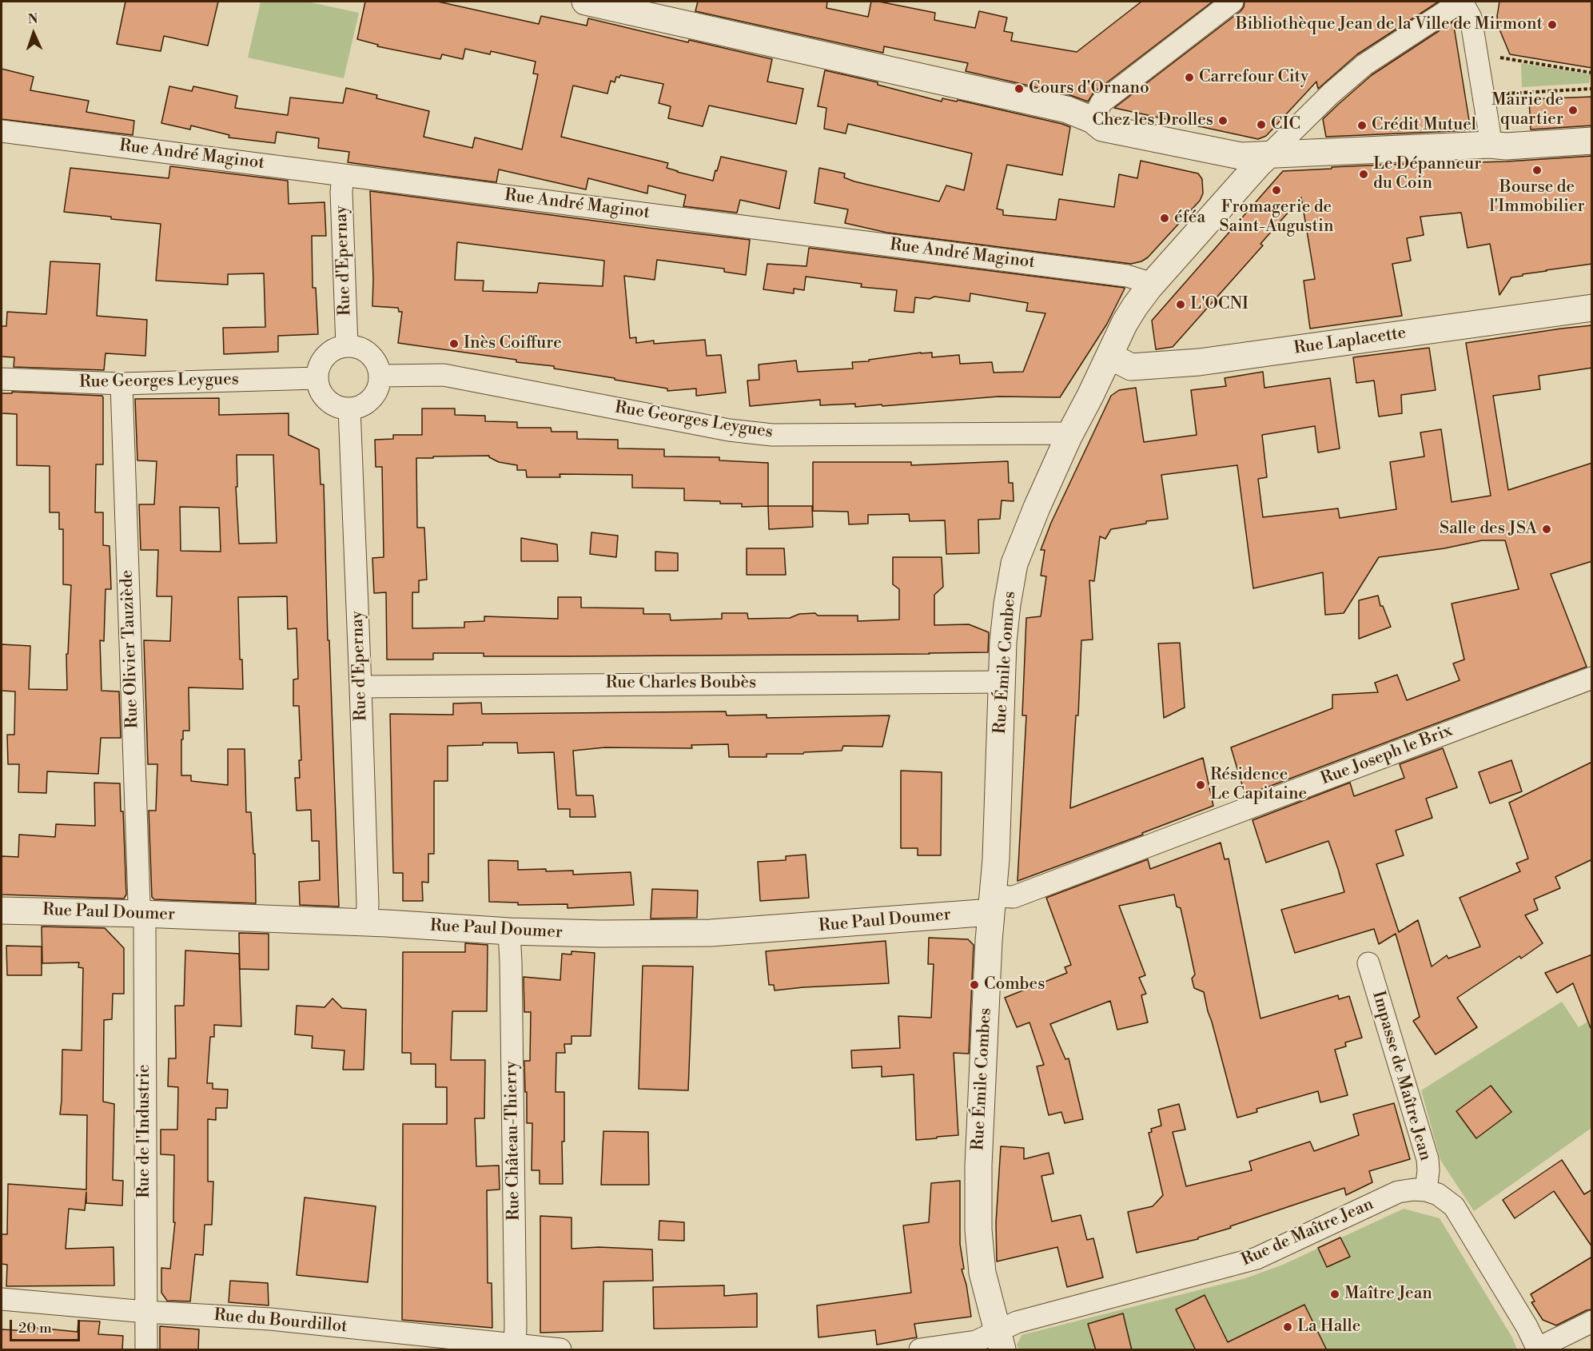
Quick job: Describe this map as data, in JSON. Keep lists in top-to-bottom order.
{
  "streets": {
    "street": [
      "Rue André Maginot",
      "Rue d'Epernay",
      "Rue Laplacette",
      "Rue Georges Leygues",
      "Rue Olivier Tauziède",
      "Rue Émile Combes",
      "Rue Charles Boubès",
      "Rue Joseph le Brix",
      "Rue Paul Doumer",
      "Impasse de Maître Jean",
      "Rue de l'Industrie",
      "Rue Château-Thierry",
      "Rue de Maître Jean",
      "Rue du Bourdillot"
    ]
  },
  "crossings": [
    ["Rue André Maginot", "Rue d'Epernay"],
    ["Rue André Maginot", "Rue Émile Combes"],
    ["Rue d'Epernay", "Rue Georges Leygues"],
    ["Rue d'Epernay", "Rue Charles Boubès"],
    ["Rue d'Epernay", "Rue Paul Doumer"],
    ["Rue Laplacette", "Rue Émile Combes"],
    ["Rue Georges Leygues", "Rue Olivier Tauziède"],
    ["Rue Georges Leygues", "Rue Émile Combes"],
    ["Rue Olivier Tauziède", "Rue Paul Doumer"],
    ["Rue Olivier Tauziède", "Rue de l'Industrie"],
    ["Rue Émile Combes", "Rue Charles Boubès"],
    ["Rue Émile Combes", "Rue Joseph le Brix"],
    ["Rue Émile Combes", "Rue Paul Doumer"],
    ["Rue Émile Combes", "Rue de Maître Jean"],
    ["Rue Joseph le Brix", "Rue Paul Doumer"],
    ["Rue Paul Doumer", "Rue de l'Industrie"],
    ["Rue Paul Doumer", "Rue Château-Thierry"],
    ["Impasse de Maître Jean", "Rue de Maître Jean"],
    ["Rue de l'Industrie", "Rue du Bourdillot"],
    ["Rue Château-Thierry", "Rue du Bourdillot"]
  ],
  "places": [
    "Bibliothèque Jean de la Ville de Mirmont",
    "Carrefour City",
    "Cours d'Ornano",
    "Mairie de quartier",
    "Chez les Drolles",
    "CIC",
    "Crédit Mutuel",
    "Bourse de l'Immobilier",
    "Le Dépanneur du Coin",
    "Fromagerie de Saint-Augustin",
    "éféa",
    "L'OCNI",
    "Inès Coiffure",
    "Salle des JSA",
    "Résidence Le Capitaine",
    "Combes",
    "Maître Jean",
    "La Halle"
  ],
  "scale_bar": "20 m",
  "north": "top"
}
